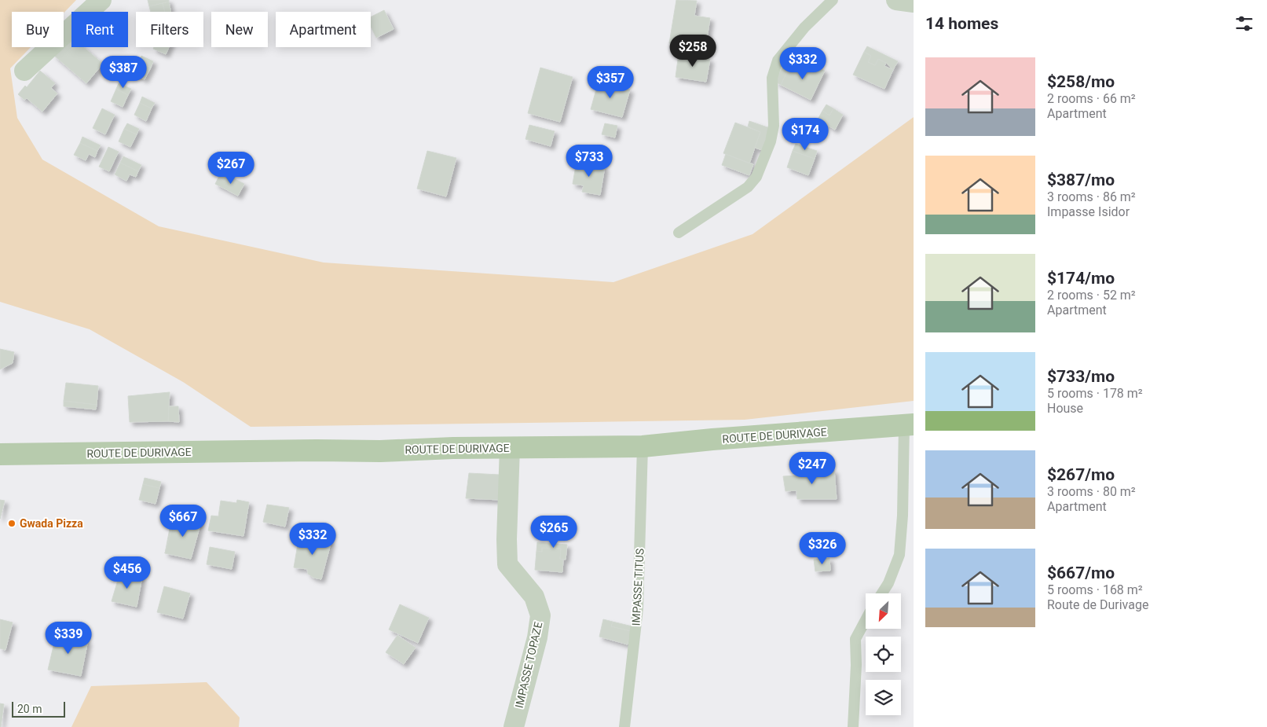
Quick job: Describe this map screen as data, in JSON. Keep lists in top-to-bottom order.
{
  "streets": {
    "main road": ["ROUTE DE DURIVAGE"],
    "street": ["IMPASSE TOPAZE"],
    "lane": ["IMPASSE TITUS"]
  },
  "crossings": [
    ["ROUTE DE DURIVAGE", "IMPASSE TITUS"],
    ["ROUTE DE DURIVAGE", "IMPASSE TOPAZE"]
  ],
  "places": ["Gwada Pizza"],
  "scale_bar": "20 m",
  "north": "bottom left",
  "page": {
    "heading": "14 homes",
    "chip": [
      "Buy",
      "Rent",
      "Filters",
      "New",
      "Apartment"
    ],
    "price": [
      "$258",
      "$332",
      "$387",
      "$357",
      "$174",
      "$733",
      "$267",
      "$247",
      "$667",
      "$265",
      "$332",
      "$326",
      "$456",
      "$339"
    ],
    "list": [
      {
        "name": "$258/mo",
        "note": "2 rooms · 66 m² · Apartment"
      },
      {
        "name": "$387/mo",
        "note": "3 rooms · 86 m² · Impasse Isidor"
      },
      {
        "name": "$174/mo",
        "note": "2 rooms · 52 m² · Apartment"
      },
      {
        "name": "$733/mo",
        "note": "5 rooms · 178 m² · House"
      },
      {
        "name": "$267/mo",
        "note": "3 rooms · 80 m² · Apartment"
      },
      {
        "name": "$667/mo",
        "note": "5 rooms · 168 m² · Route de Durivage"
      }
    ],
    "scale": "20 m"
  }
}
